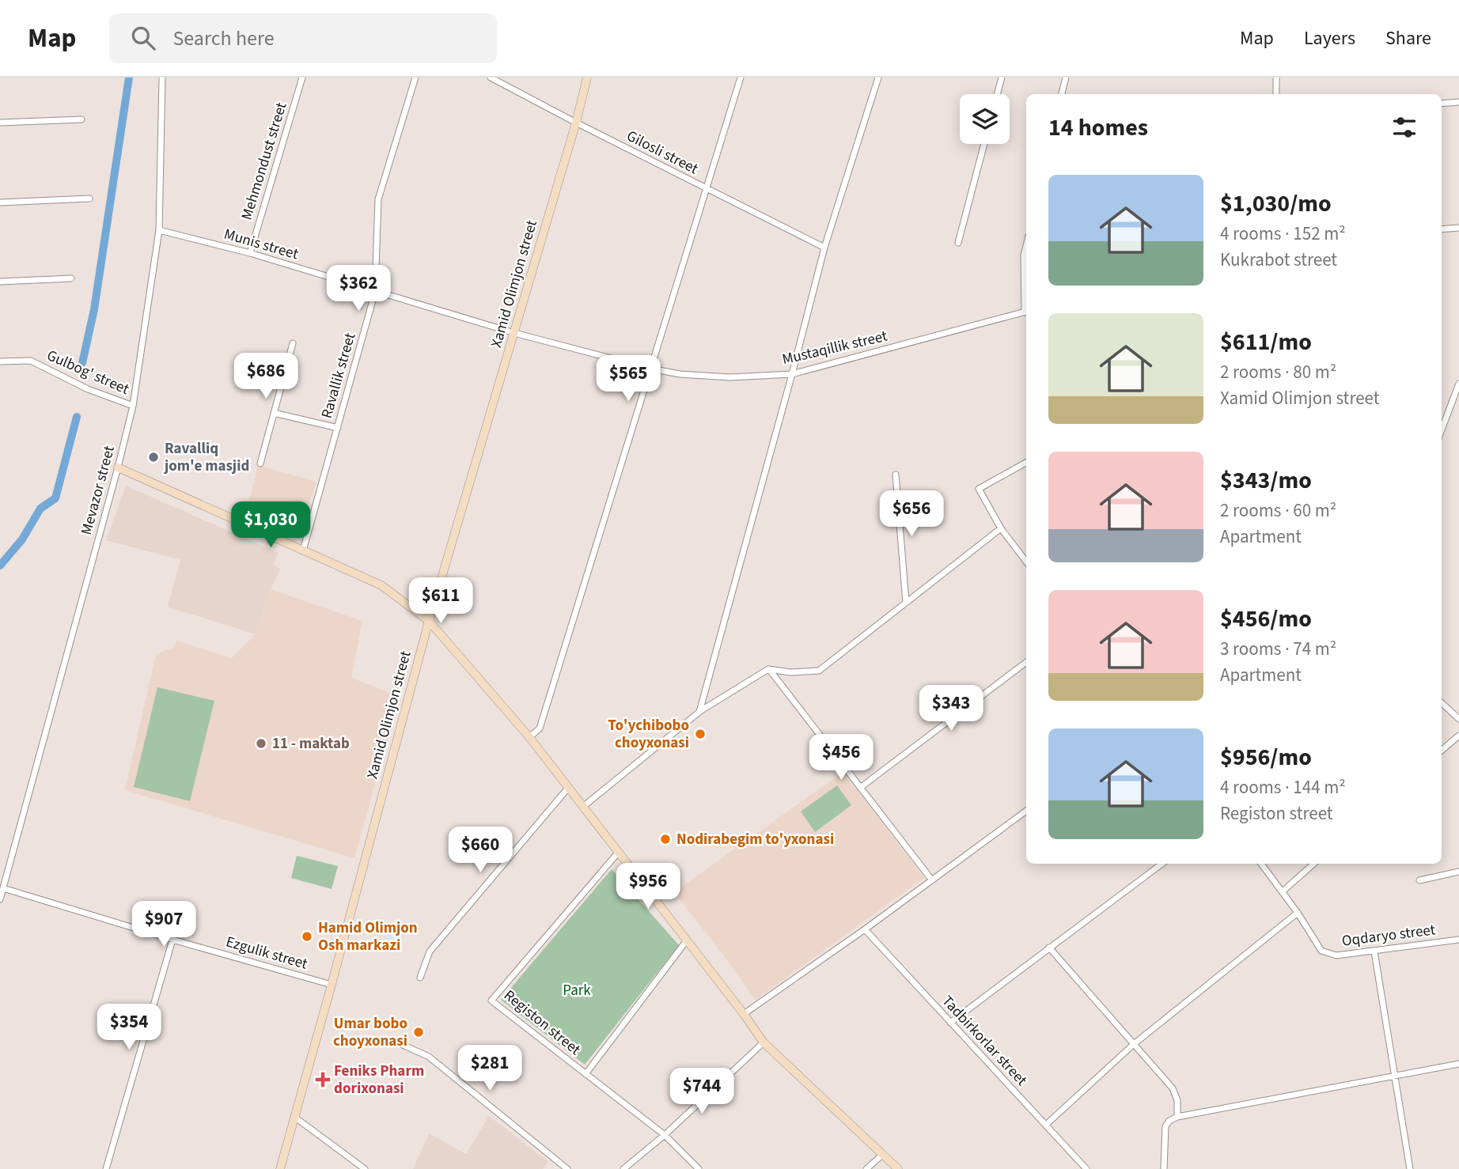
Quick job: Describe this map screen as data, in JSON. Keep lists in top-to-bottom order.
{
  "streets": {
    "main road": ["Xamid Olimjon street"],
    "street": [
      "Gilosli street",
      "Mehmondust street",
      "Munis street",
      "Mustaqillik street",
      "Gulbog' street",
      "Ravallik street",
      "Mevazor street",
      "Oqdaryo street",
      "Ezgulik street",
      "Registon street",
      "Tadbirkorlar street"
    ]
  },
  "crossings": [
    ["Gilosli street", "Xamid Olimjon street"],
    ["Mehmondust street", "Munis street"],
    ["Munis street", "Xamid Olimjon street"],
    ["Munis street", "Mustaqillik street"],
    ["Munis street", "Ravallik street"],
    ["Munis street", "Mevazor street"],
    ["Xamid Olimjon street", "Mustaqillik street"],
    ["Xamid Olimjon street", "Ezgulik street"],
    ["Gulbog' street", "Mevazor street"],
    ["Mevazor street", "Ezgulik street"]
  ],
  "parks": ["Park"],
  "places": {
    "other": [
      "Ravalliq jom'e masjid",
      "To'ychibobo choyxonasi",
      "11 - maktab",
      "Nodirabegim to'yxonasi",
      "Hamid Olimjon Osh markazi",
      "Umar bobo choyxonasi"
    ],
    "health": ["Feniks Pharm dorixonasi"]
  },
  "page": {
    "header": "Map",
    "search": "Search here",
    "nav": ["Map", "Layers", "Share"],
    "heading": "14 homes",
    "list": [
      {
        "name": "$1,030/mo",
        "note": "4 rooms · 152 m² · Kukrabot street"
      },
      {
        "name": "$611/mo",
        "note": "2 rooms · 80 m² · Xamid Olimjon street"
      },
      {
        "name": "$343/mo",
        "note": "2 rooms · 60 m² · Apartment"
      },
      {
        "name": "$456/mo",
        "note": "3 rooms · 74 m² · Apartment"
      },
      {
        "name": "$956/mo",
        "note": "4 rooms · 144 m² · Registon street"
      }
    ],
    "price": [
      "$362",
      "$686",
      "$565",
      "$656",
      "$1,030",
      "$611",
      "$343",
      "$456",
      "$660",
      "$956",
      "$907",
      "$354",
      "$281",
      "$744"
    ]
  }
}
